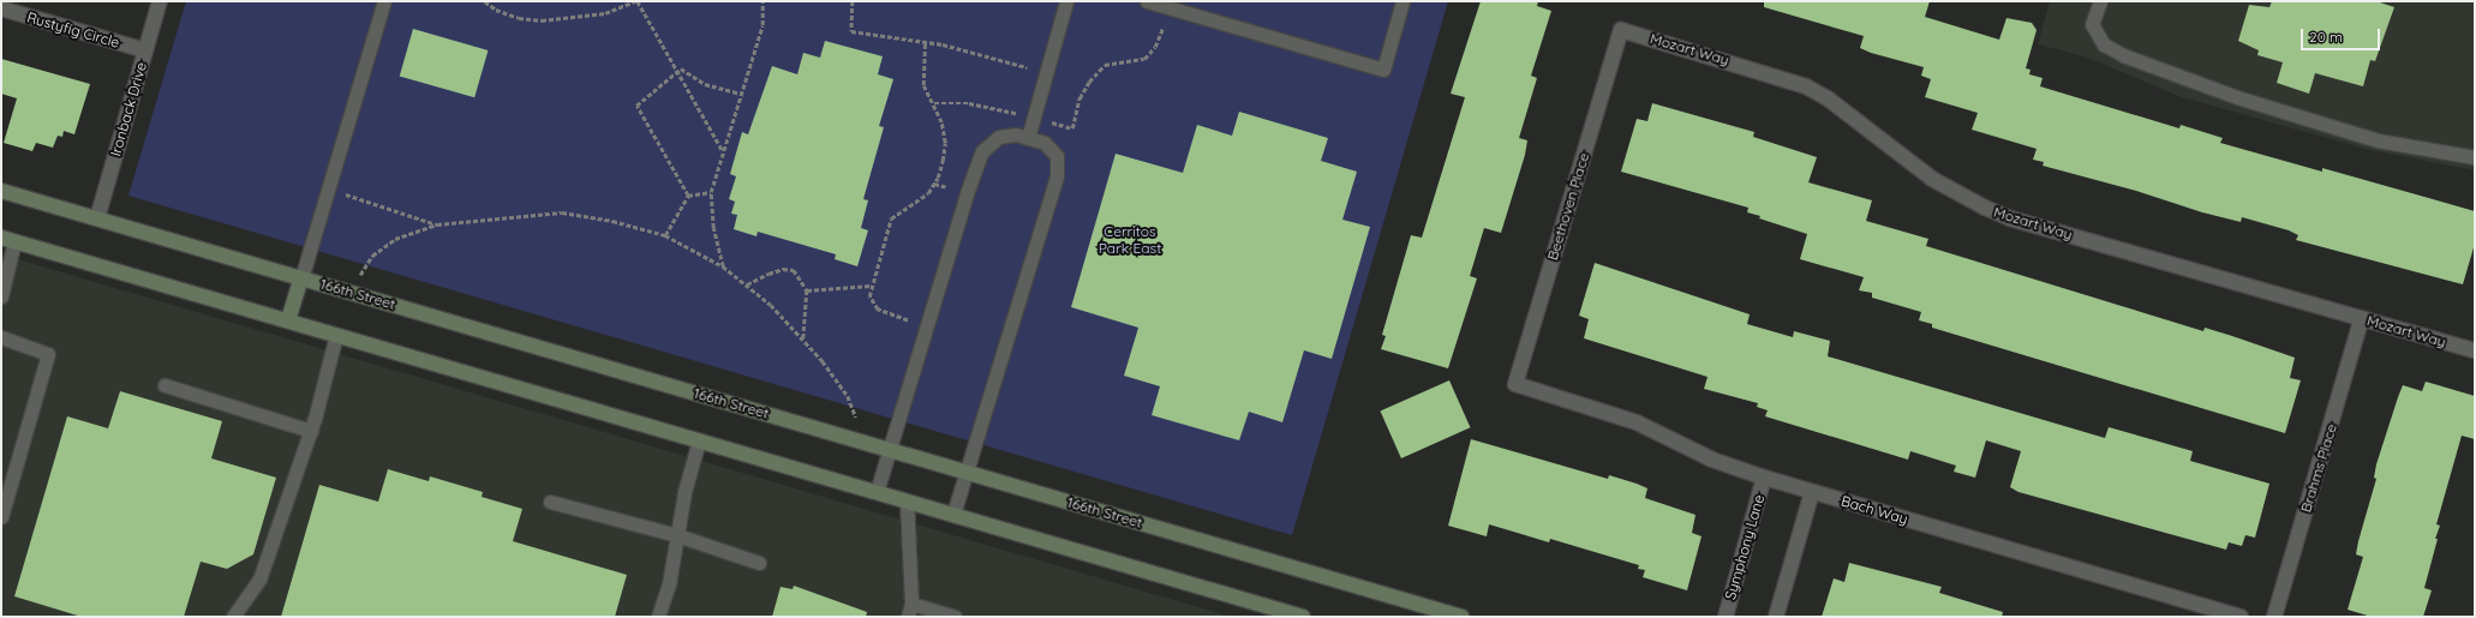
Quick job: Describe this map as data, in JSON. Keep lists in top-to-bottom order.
{
  "streets": {
    "street": [
      "Rustyfig Circle",
      "Mozart Way",
      "Ironback Drive",
      "Beethoven Place",
      "166th Street",
      "Brahms Place",
      "Bach Way",
      "Symphony Lane"
    ]
  },
  "crossings": [
    ["Rustyfig Circle", "Ironback Drive"],
    ["Mozart Way", "Beethoven Place"],
    ["Mozart Way", "Brahms Place"],
    ["Ironback Drive", "166th Street"],
    ["Beethoven Place", "Bach Way"],
    ["Bach Way", "Symphony Lane"]
  ],
  "parks": ["Cerritos Park East"],
  "scale_bar": "20 m"
}
